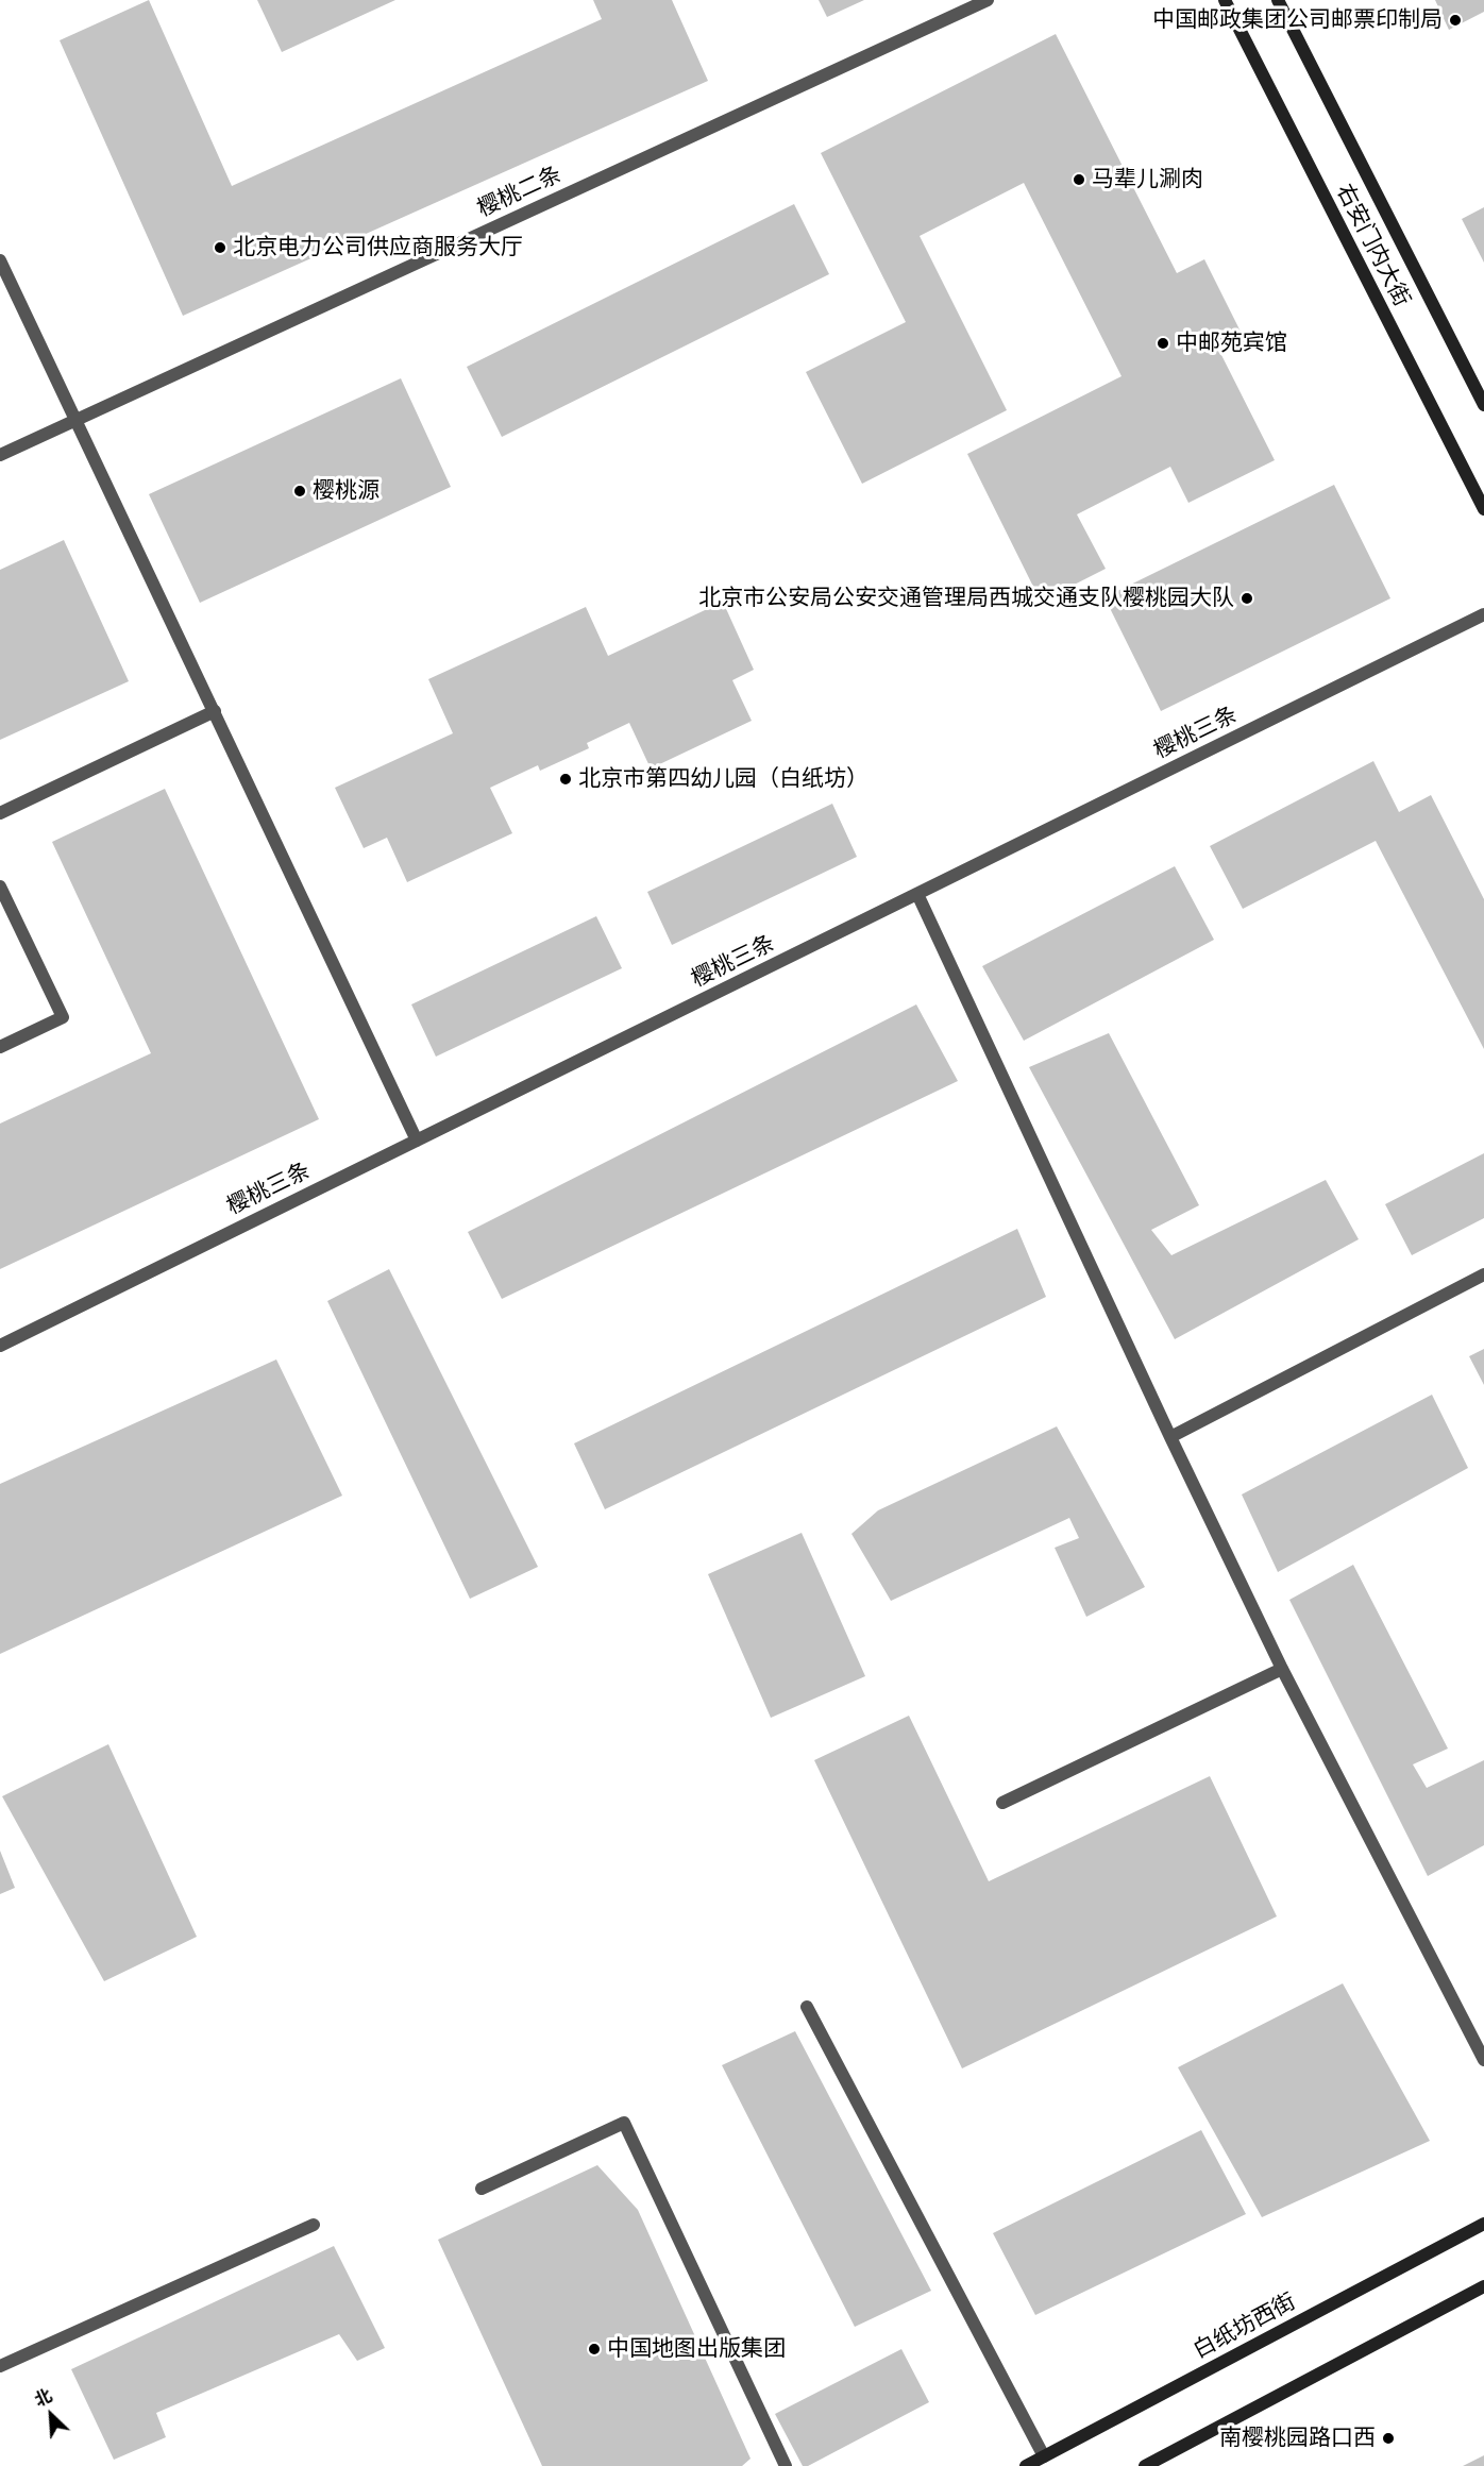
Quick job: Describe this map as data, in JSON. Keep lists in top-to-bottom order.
{
  "streets": {
    "main road": ["右安门内大街", "白纸坊西街"],
    "street": ["樱桃二条", "樱桃三条"]
  },
  "places": [
    "中国邮政集团公司邮票印制局",
    "马辈儿涮肉",
    "北京电力公司供应商服务大厅",
    "中邮苑宾馆",
    "樱桃源",
    "北京市公安局公安交通管理局西城交通支队樱桃园大队",
    "北京市第四幼儿园（白纸坊）",
    "中国地图出版集团",
    "南樱桃园路口西"
  ],
  "north": "top left"
}
